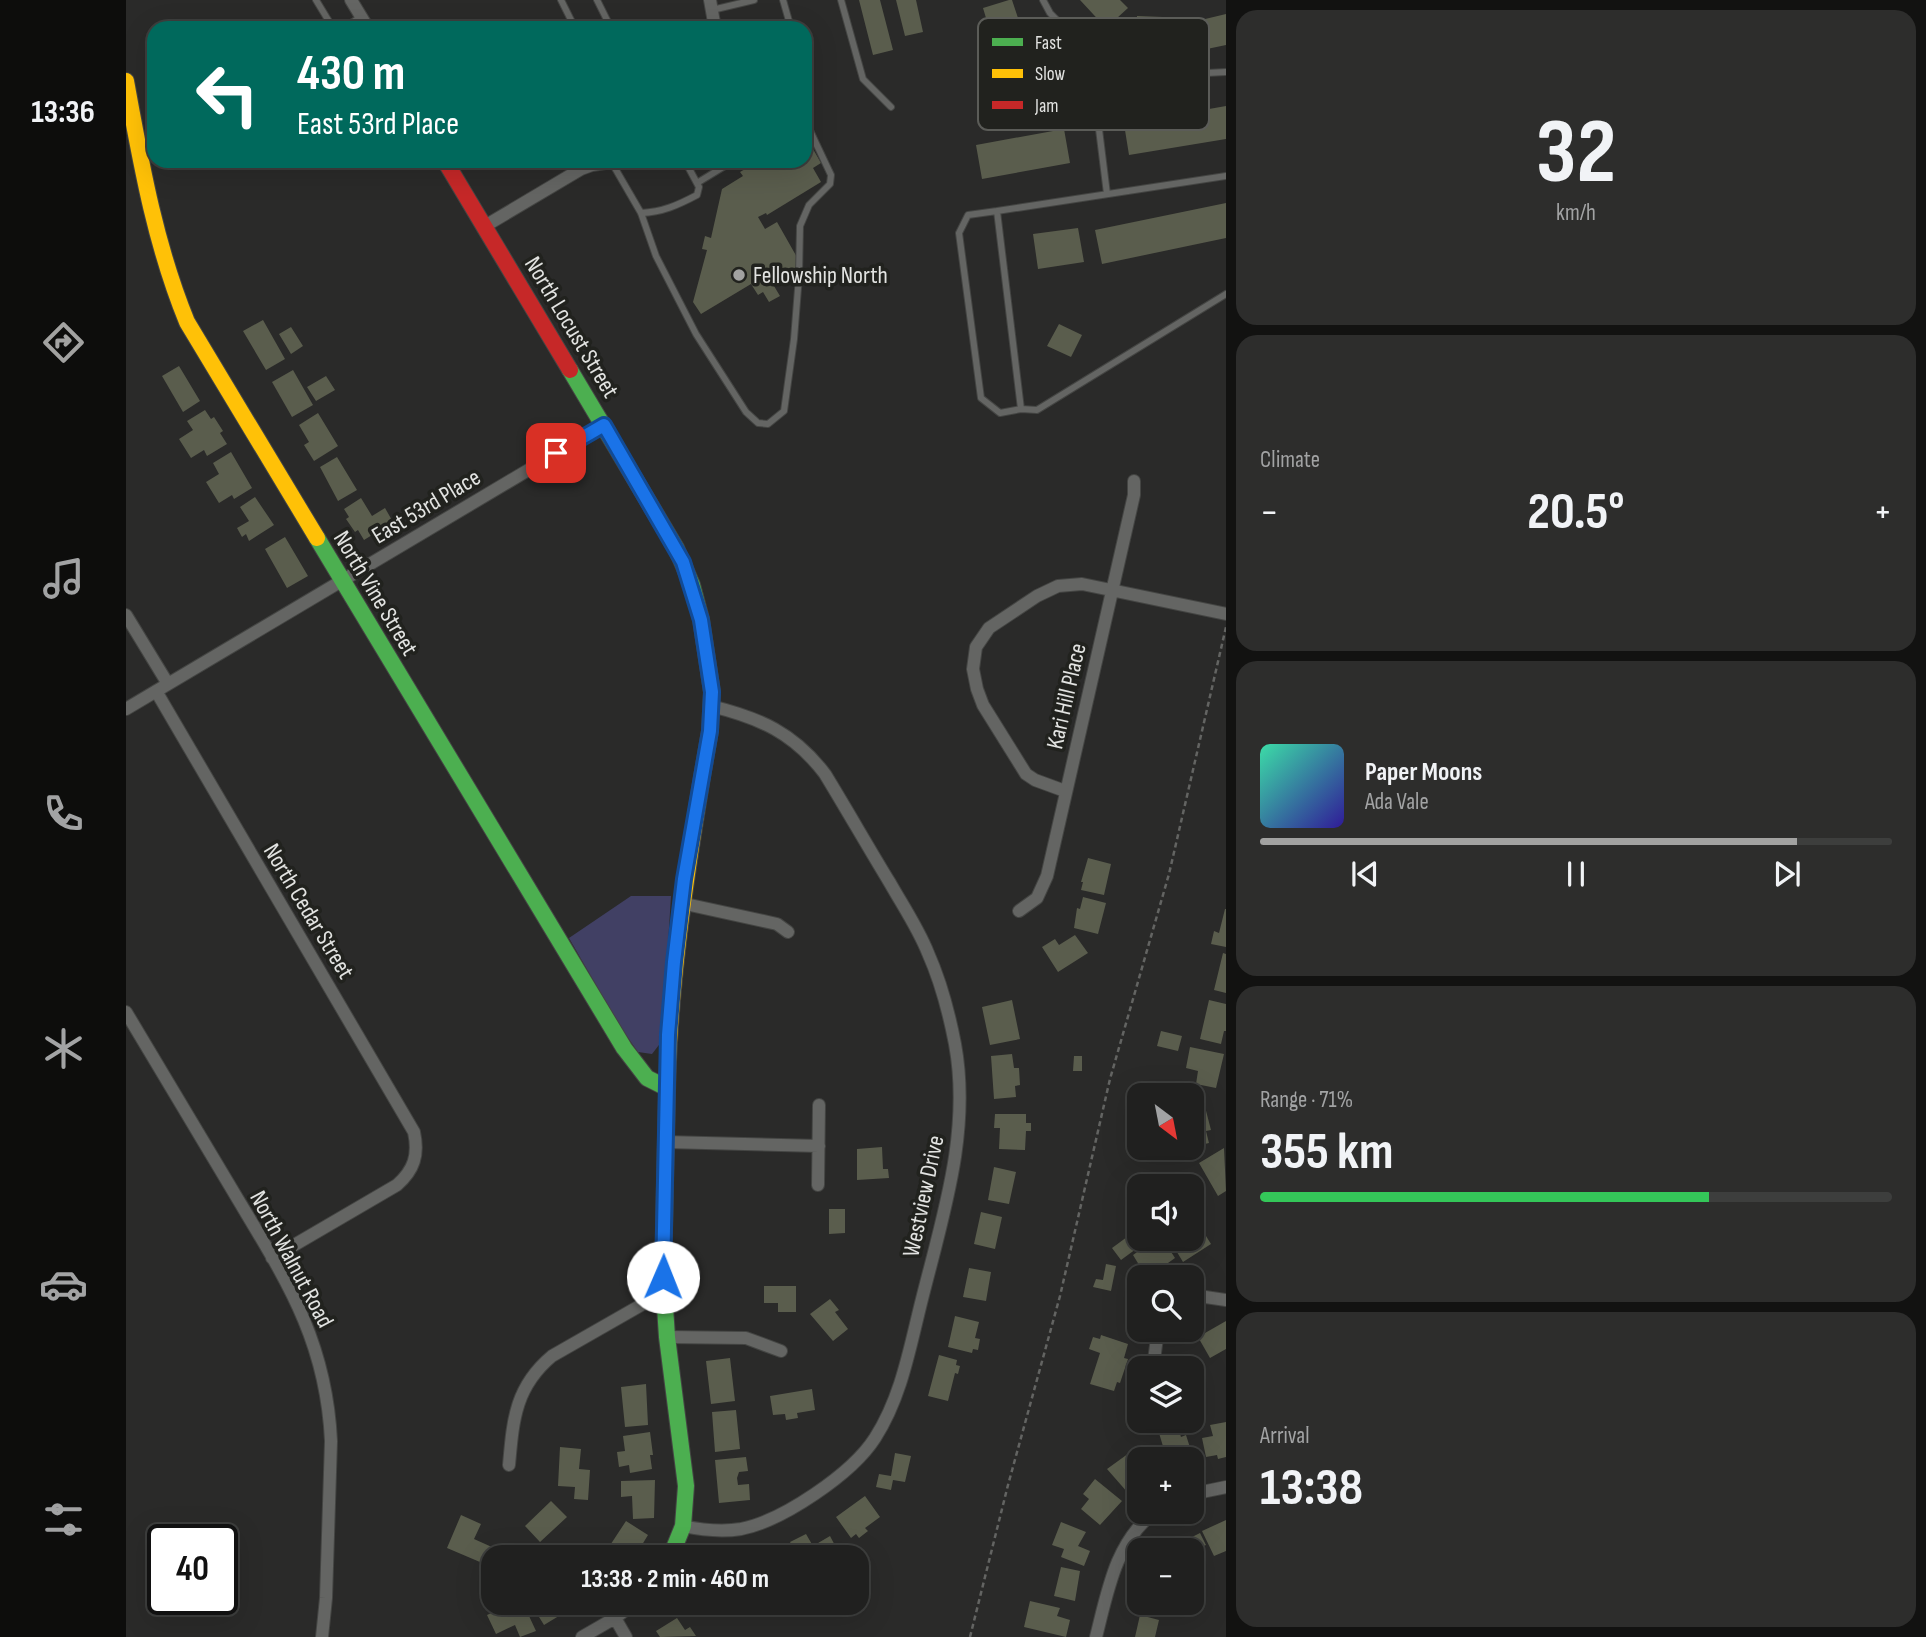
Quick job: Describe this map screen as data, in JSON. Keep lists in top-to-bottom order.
{
  "streets": {
    "street": [
      "North Locust Street",
      "East 53rd Place",
      "North Vine Street",
      "Kari Hill Place",
      "North Cedar Street",
      "Westview Drive",
      "North Walnut Road"
    ]
  },
  "crossings": [
    ["North Locust Street", "East 53rd Place"],
    ["North Locust Street", "North Vine Street"],
    ["North Locust Street", "Westview Drive"],
    ["East 53rd Place", "North Vine Street"],
    ["East 53rd Place", "North Cedar Street"],
    ["North Cedar Street", "North Walnut Road"]
  ],
  "places": ["Fellowship North"],
  "legend": ["Fast", "Slow", "Jam"],
  "north": "bottom right",
  "page": {
    "tabs": "13:36",
    "tile": [
      ["32", "km/h"],
      "Climate",
      ["Range · 71%", "355 km"],
      ["Arrival", "13:38"]
    ],
    "turn": ["430 m", "East 53rd Place"],
    "heat": ["−", "20.5°", "+"],
    "song": ["Paper Moons", "Ada Vale"],
    "map_buttons": ["+", "−"],
    "limit": "40",
    "trip": "13:38 · 2 min · 460 m"
  }
}
